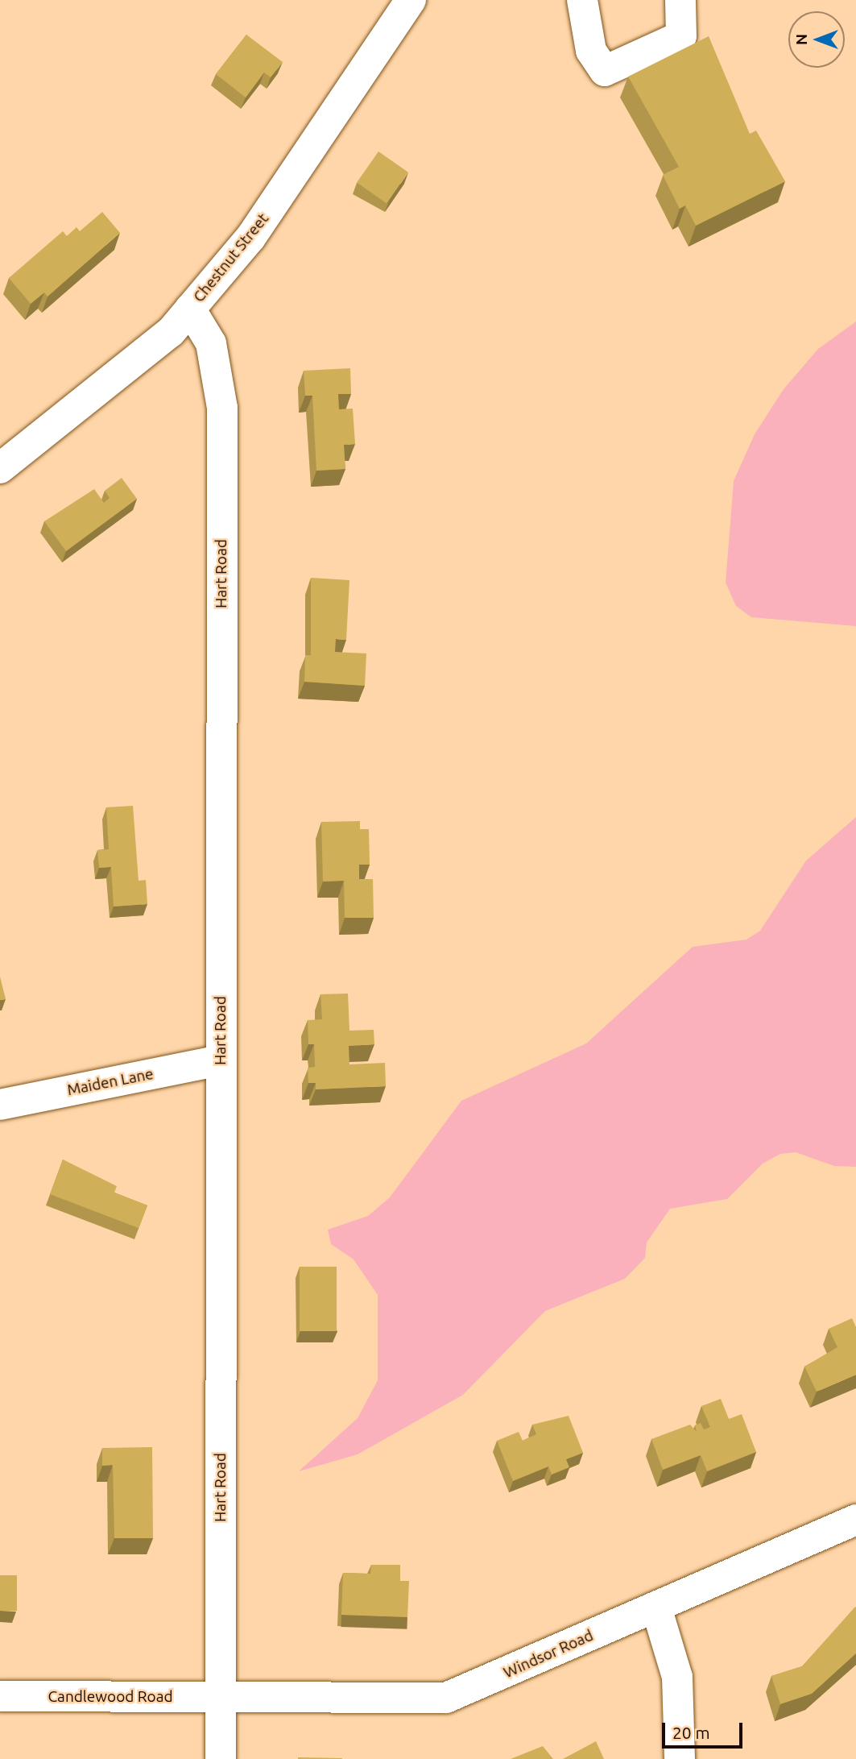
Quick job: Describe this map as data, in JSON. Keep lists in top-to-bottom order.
{
  "streets": {
    "street": [
      "Chestnut Street",
      "Hart Road",
      "Maiden Lane",
      "Windsor Road",
      "Candlewood Road"
    ]
  },
  "crossings": [
    ["Chestnut Street", "Hart Road"],
    ["Hart Road", "Maiden Lane"],
    ["Hart Road", "Windsor Road"],
    ["Hart Road", "Candlewood Road"],
    ["Windsor Road", "Candlewood Road"]
  ],
  "scale_bar": "20 m",
  "north": "left"
}
